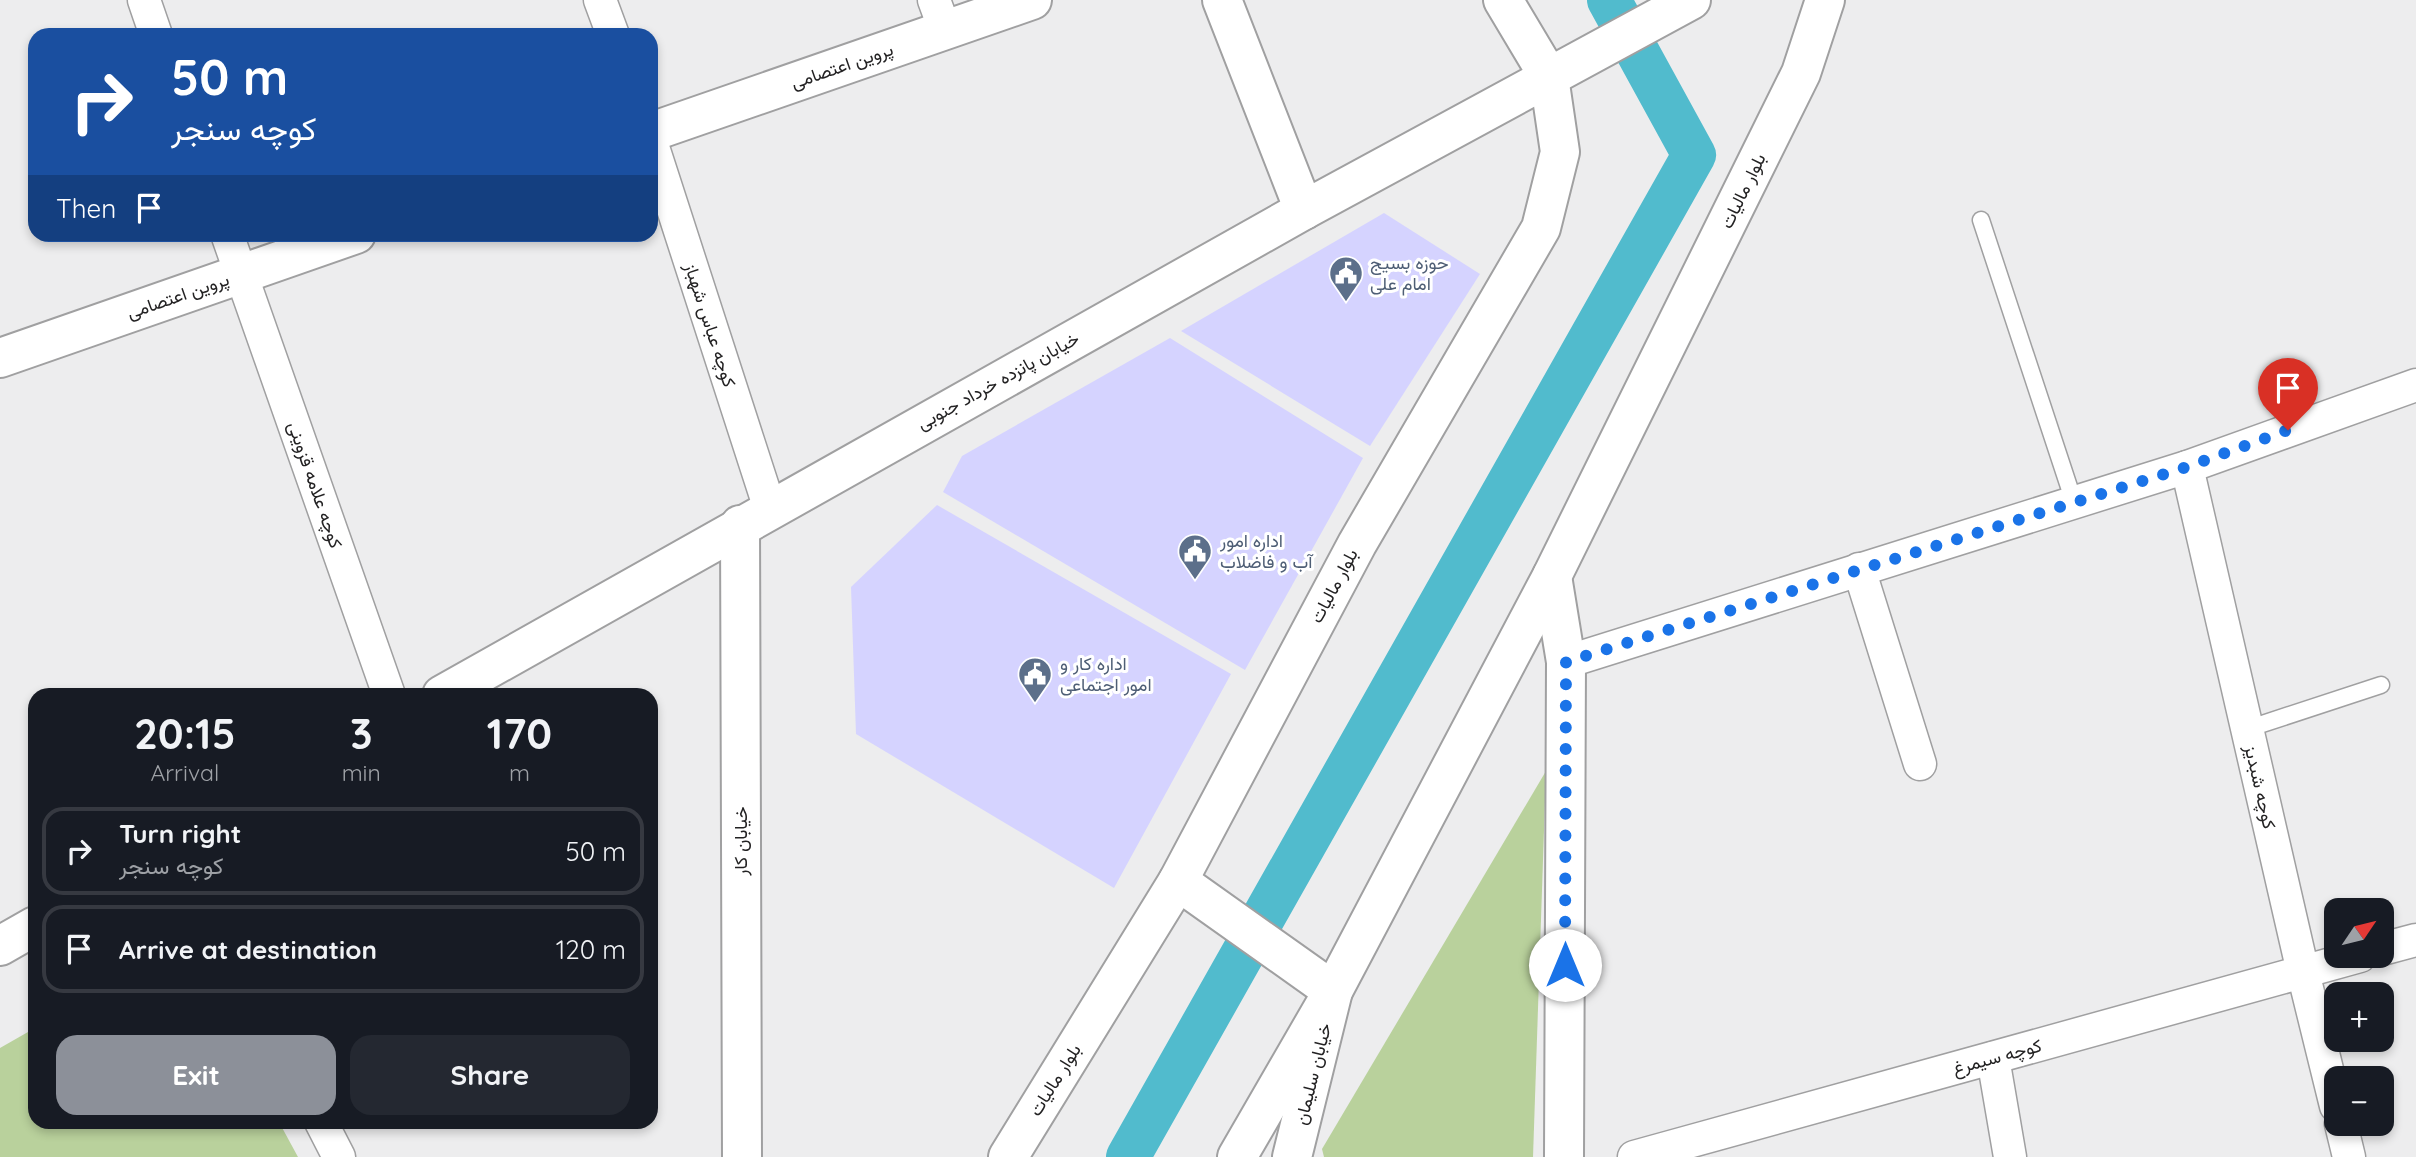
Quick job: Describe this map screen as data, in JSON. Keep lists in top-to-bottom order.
{
  "streets": {
    "street": [
      "پروین اعتصامی",
      "بلوار مالیات",
      "کوچه عباس شهباز",
      "خیابان پانزده خرداد جنوبی",
      "کوچه علامه قزوینی",
      "کوچه شبدیز",
      "خیابان کار",
      "کوچه سیمرغ",
      "خیابان سلیمان"
    ]
  },
  "crossings": [
    ["پروین اعتصامی", "کوچه علامه قزوینی"],
    ["بلوار مالیات", "خیابان پانزده خرداد جنوبی"],
    ["بلوار مالیات", "خیابان سلیمان"],
    ["کوچه عباس شهباز", "خیابان پانزده خرداد جنوبی"],
    ["کوچه عباس شهباز", "خیابان کار"],
    ["خیابان پانزده خرداد جنوبی", "خیابان کار"],
    ["کوچه شبدیز", "کوچه سیمرغ"]
  ],
  "places": {
    "public building": ["حوزه بسیج امام علی", "اداره امور آب و فاضلاب", "اداره کار و امور اجتماعی"]
  },
  "north": "top right",
  "page": {
    "turn": ["50 m", "کوچه سنجر"],
    "then": "Then",
    "eta": [
      "20:15",
      "Arrival",
      "3",
      "min",
      "170",
      "m"
    ],
    "list": [
      {
        "name": "Turn right",
        "note": "کوچه سنجر",
        "value": "50 m"
      },
      {
        "name": "Arrive at destination",
        "value": "120 m"
      }
    ],
    "map_buttons": ["+", "−"],
    "buttons": ["Exit", "Share"]
  }
}
